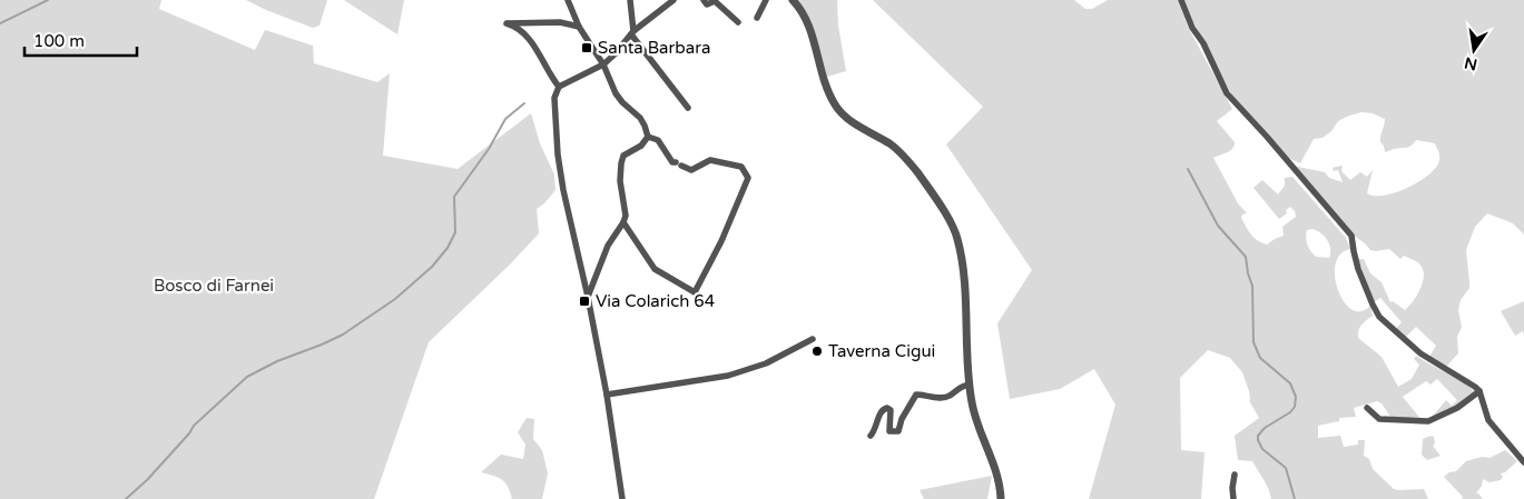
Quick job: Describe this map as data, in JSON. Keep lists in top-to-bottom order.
{
  "parks": ["Bosco di Farnei"],
  "places": {
    "transit": ["Santa Barbara", "Via Colarich 64"],
    "other": ["Taverna Cigui"]
  },
  "scale_bar": "100 m",
  "north": "bottom"
}
